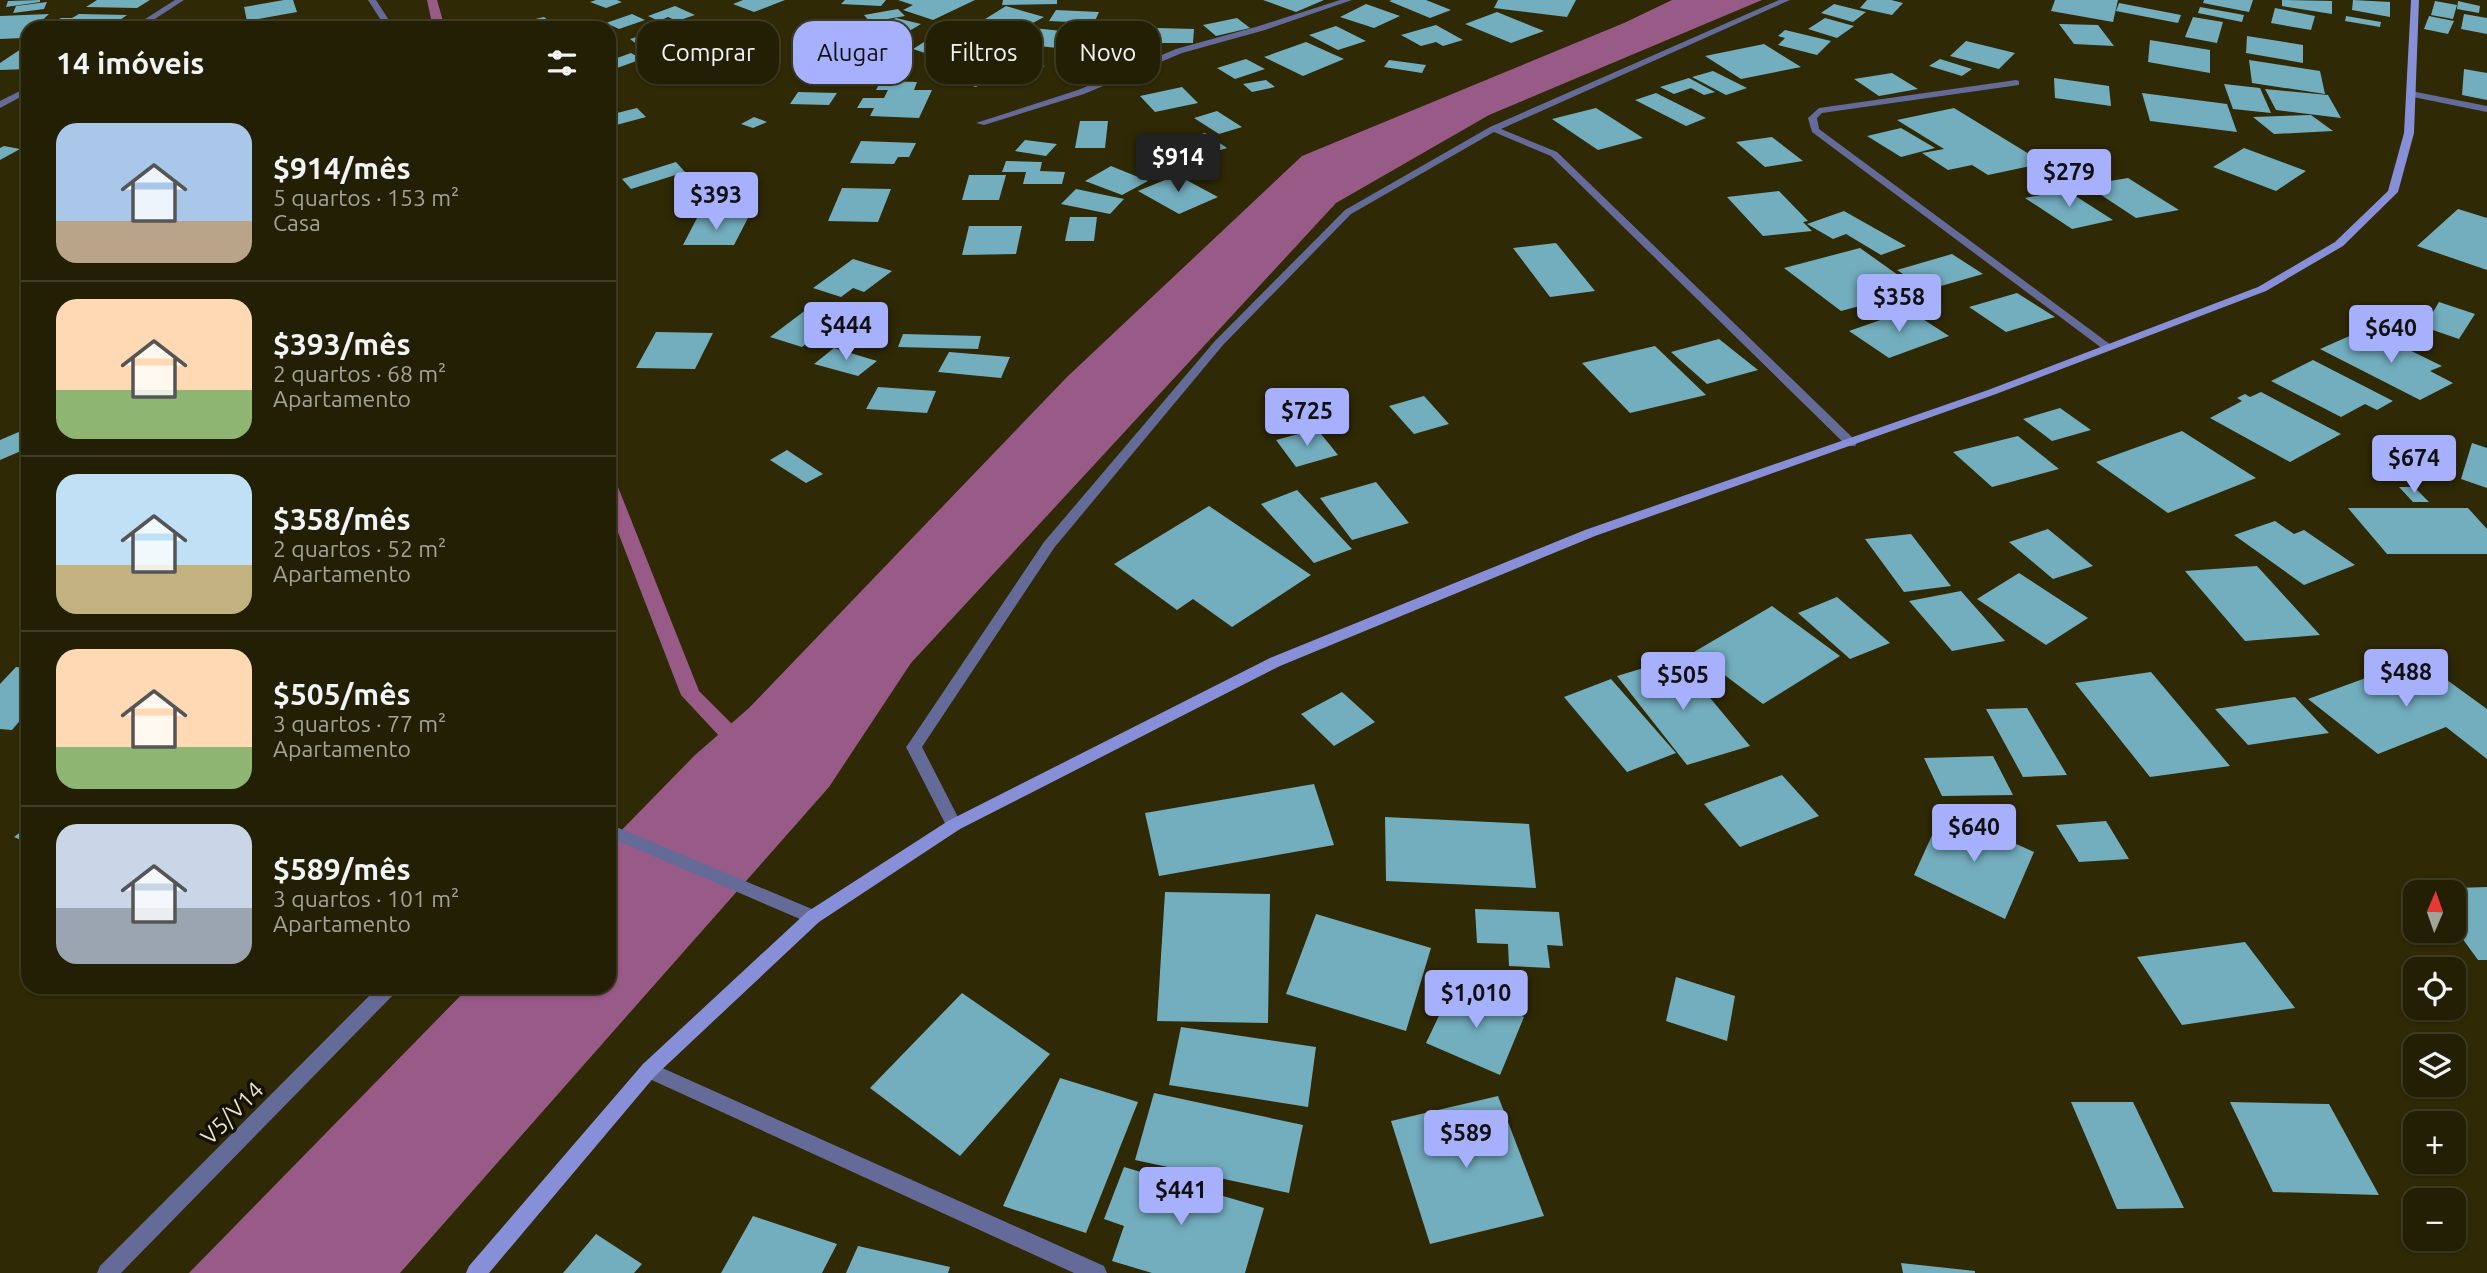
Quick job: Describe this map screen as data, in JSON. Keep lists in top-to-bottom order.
{
  "streets": {
    "street": ["V5/V14"]
  },
  "north": "top",
  "page": {
    "chip": [
      "Comprar",
      "Alugar",
      "Filtros",
      "Novo"
    ],
    "heading": "14 imóveis",
    "list": [
      {
        "name": "$914/mês",
        "note": "5 quartos · 153 m² · Casa"
      },
      {
        "name": "$393/mês",
        "note": "2 quartos · 68 m² · Apartamento"
      },
      {
        "name": "$358/mês",
        "note": "2 quartos · 52 m² · Apartamento"
      },
      {
        "name": "$505/mês",
        "note": "3 quartos · 77 m² · Apartamento"
      },
      {
        "name": "$589/mês",
        "note": "3 quartos · 101 m² · Apartamento"
      }
    ],
    "price": [
      "$914",
      "$279",
      "$393",
      "$358",
      "$444",
      "$640",
      "$725",
      "$674",
      "$488",
      "$505",
      "$640",
      "$1,010",
      "$589",
      "$441"
    ],
    "map_buttons": ["+", "−"]
  }
}
